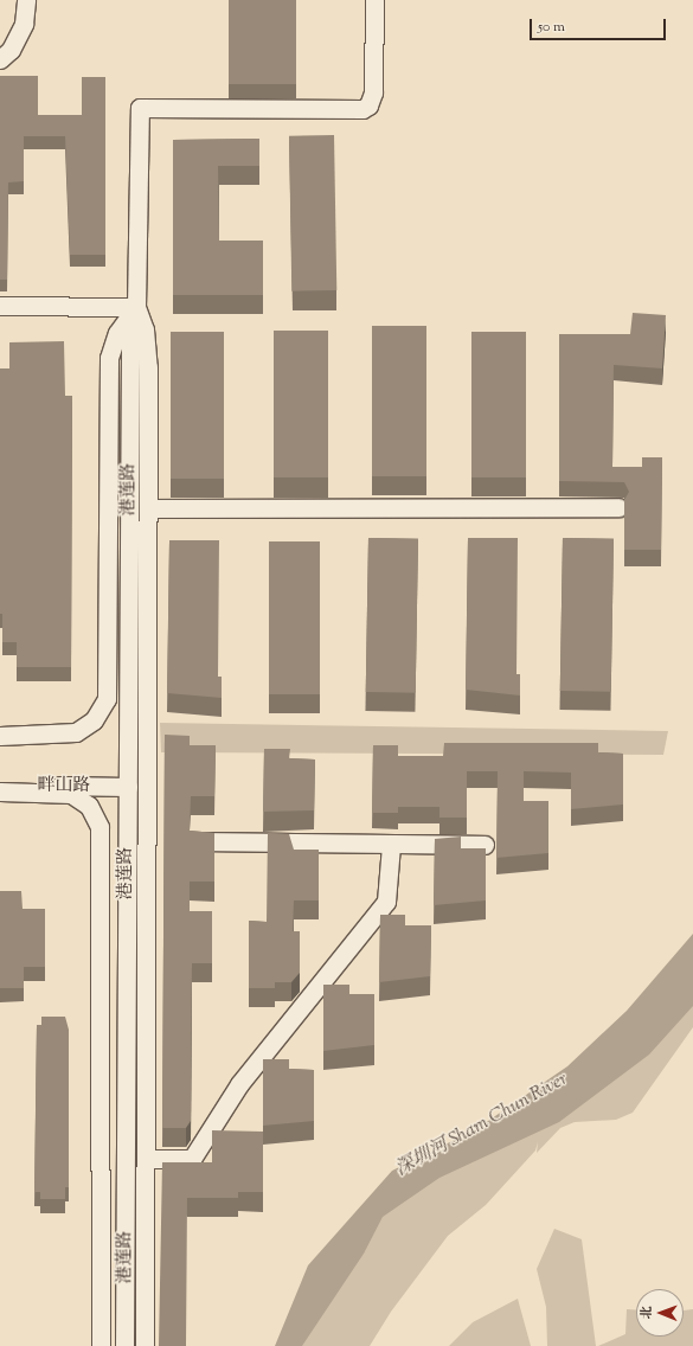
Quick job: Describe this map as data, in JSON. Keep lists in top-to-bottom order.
{
  "streets": {
    "street": ["港莲路", "畔山路"]
  },
  "crossings": [
    ["港莲路", "畔山路"]
  ],
  "water": ["深圳河 Sham Chun River"],
  "scale_bar": "50 m",
  "north": "left"
}
